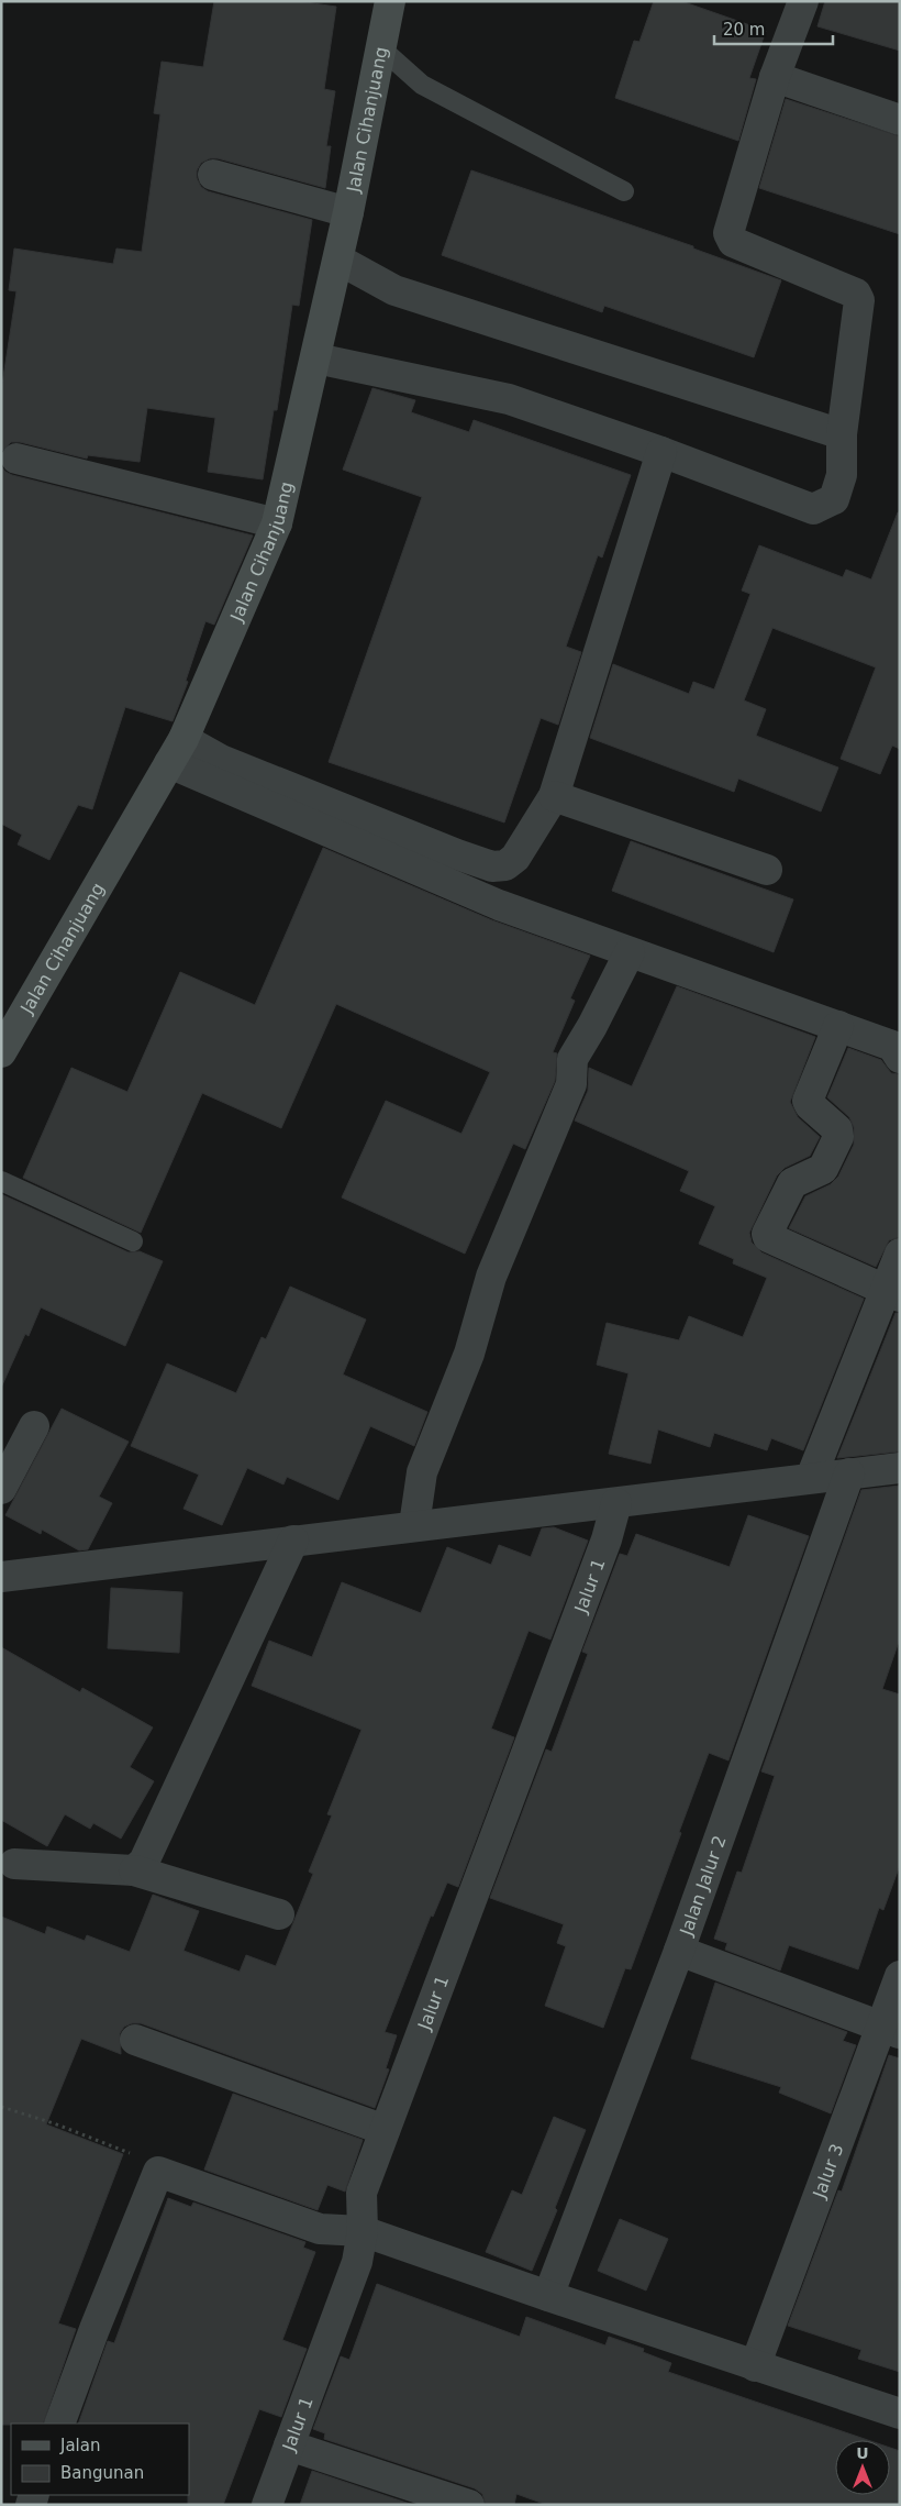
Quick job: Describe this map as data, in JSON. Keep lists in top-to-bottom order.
{
  "streets": {
    "main road": ["Jalan Cihanjuang"],
    "street": ["Jalur 1", "Jalan Jalur 2", "Jalur 3"]
  },
  "legend": ["Jalan", "Bangunan"],
  "scale_bar": "20 m",
  "north": "top"
}
